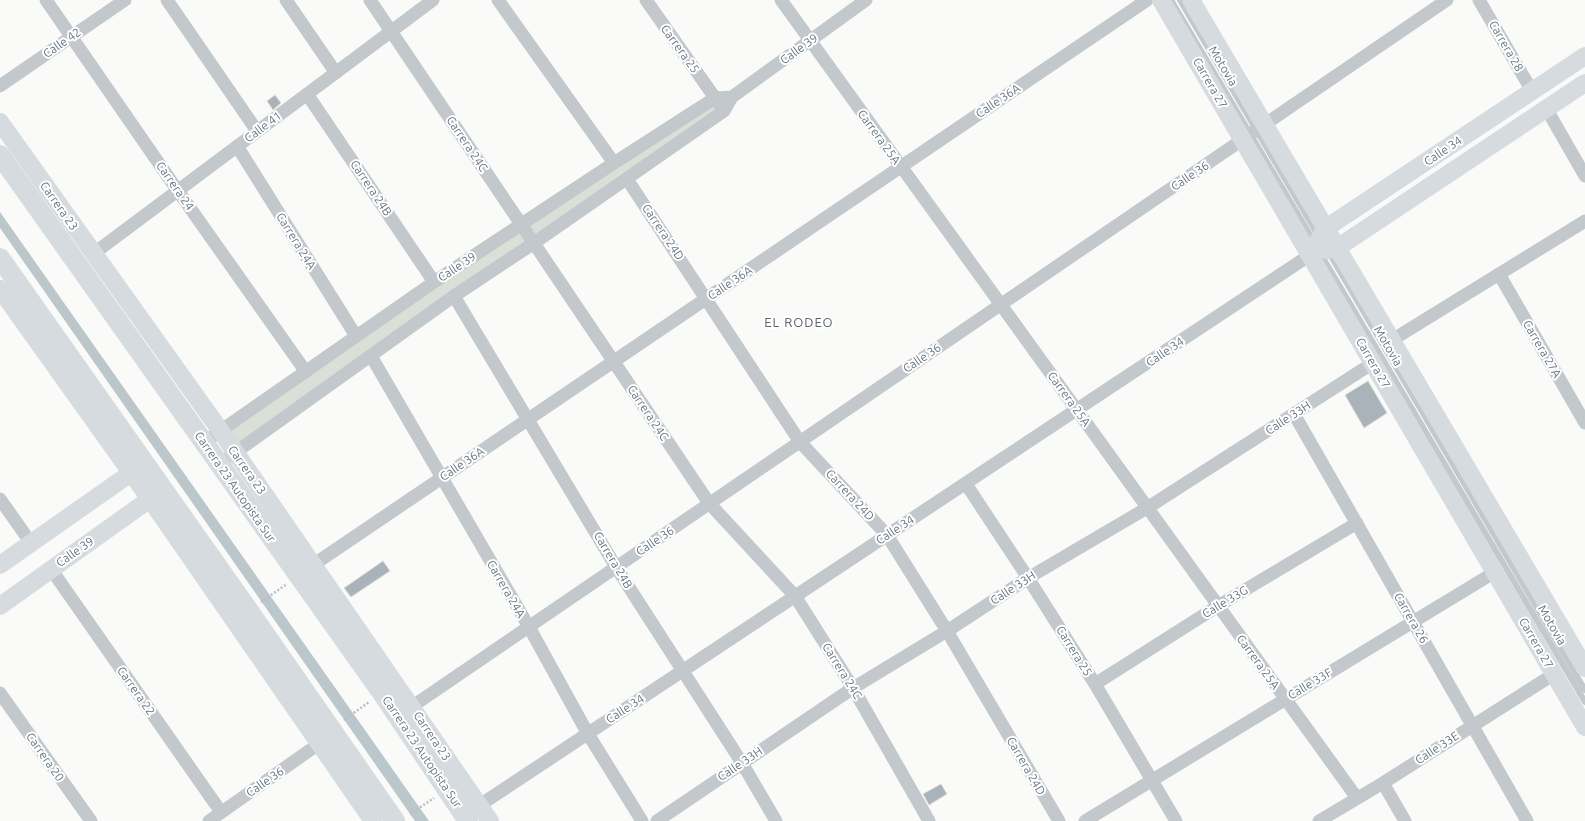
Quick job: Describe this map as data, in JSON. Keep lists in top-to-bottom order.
{
  "streets": {
    "main road": ["Carrera 23 Autopista Sur"],
    "street": [
      "Calle 42",
      "Carrera 28",
      "Carrera 25",
      "Calle 39",
      "Carrera 27",
      "Calle 36A",
      "Calle 41",
      "Carrera 25A",
      "Carrera 24C",
      "Calle 34",
      "Calle 36",
      "Carrera 24",
      "Carrera 24B",
      "Carrera 23",
      "Carrera 24D",
      "Carrera 24A",
      "Carrera 27A",
      "Calle 33H",
      "Calle 33G",
      "Carrera 26",
      "Calle 33F",
      "Carrera 22",
      "Calle 33E",
      "Carrera 20"
    ],
    "lane": ["Motovia"]
  },
  "crossings": [
    ["Calle 42", "Carrera 24"],
    ["Carrera 28", "Calle 34"],
    ["Carrera 25", "Calle 39"],
    ["Carrera 25", "Calle 34"],
    ["Carrera 25", "Calle 33H"],
    ["Carrera 25", "Calle 33G"],
    ["Carrera 25", "Calle 33F"],
    ["Calle 39", "Carrera 25A"],
    ["Calle 39", "Carrera 24C"],
    ["Calle 39", "Carrera 24"],
    ["Calle 39", "Carrera 24B"],
    ["Calle 39", "Carrera 23"],
    ["Calle 39", "Carrera 24D"],
    ["Calle 39", "Carrera 24A"],
    ["Calle 39", "Carrera 23 Autopista Sur"],
    ["Calle 39", "Carrera 22"],
    ["Motovia", "Carrera 27"],
    ["Motovia", "Calle 34"],
    ["Motovia", "Calle 36"],
    ["Carrera 27", "Calle 34"],
    ["Carrera 27", "Calle 36"],
    ["Carrera 27", "Calle 33H"],
    ["Carrera 27", "Calle 33F"],
    ["Carrera 27", "Calle 33E"],
    ["Calle 36A", "Carrera 25A"],
    ["Calle 36A", "Carrera 24C"],
    ["Calle 36A", "Carrera 24B"],
    ["Calle 36A", "Carrera 23"],
    ["Calle 36A", "Carrera 24D"],
    ["Calle 36A", "Carrera 24A"],
    ["Calle 41", "Carrera 24C"],
    ["Calle 41", "Carrera 24"],
    ["Calle 41", "Carrera 24B"],
    ["Calle 41", "Carrera 23"],
    ["Calle 41", "Carrera 24A"],
    ["Carrera 25A", "Calle 34"],
    ["Carrera 25A", "Calle 36"],
    ["Carrera 25A", "Calle 33H"],
    ["Carrera 25A", "Calle 33G"],
    ["Carrera 25A", "Calle 33F"],
    ["Carrera 25A", "Calle 33E"],
    ["Carrera 24C", "Calle 34"],
    ["Carrera 24C", "Calle 36"],
    ["Carrera 24C", "Calle 33H"],
    ["Calle 34", "Carrera 24B"],
    ["Calle 34", "Carrera 23"],
    ["Calle 34", "Carrera 24D"],
    ["Calle 34", "Carrera 24A"],
    ["Calle 36", "Carrera 24B"],
    ["Calle 36", "Carrera 23"],
    ["Calle 36", "Carrera 24D"],
    ["Calle 36", "Carrera 24A"],
    ["Calle 36", "Carrera 23 Autopista Sur"],
    ["Calle 36", "Carrera 22"],
    ["Carrera 24B", "Calle 33H"],
    ["Carrera 23", "Carrera 23 Autopista Sur"],
    ["Carrera 24D", "Calle 33H"],
    ["Calle 33H", "Carrera 26"],
    ["Calle 33G", "Carrera 26"],
    ["Carrera 26", "Calle 33F"],
    ["Carrera 26", "Calle 33E"]
  ],
  "districts": ["EL RODEO"]
}
